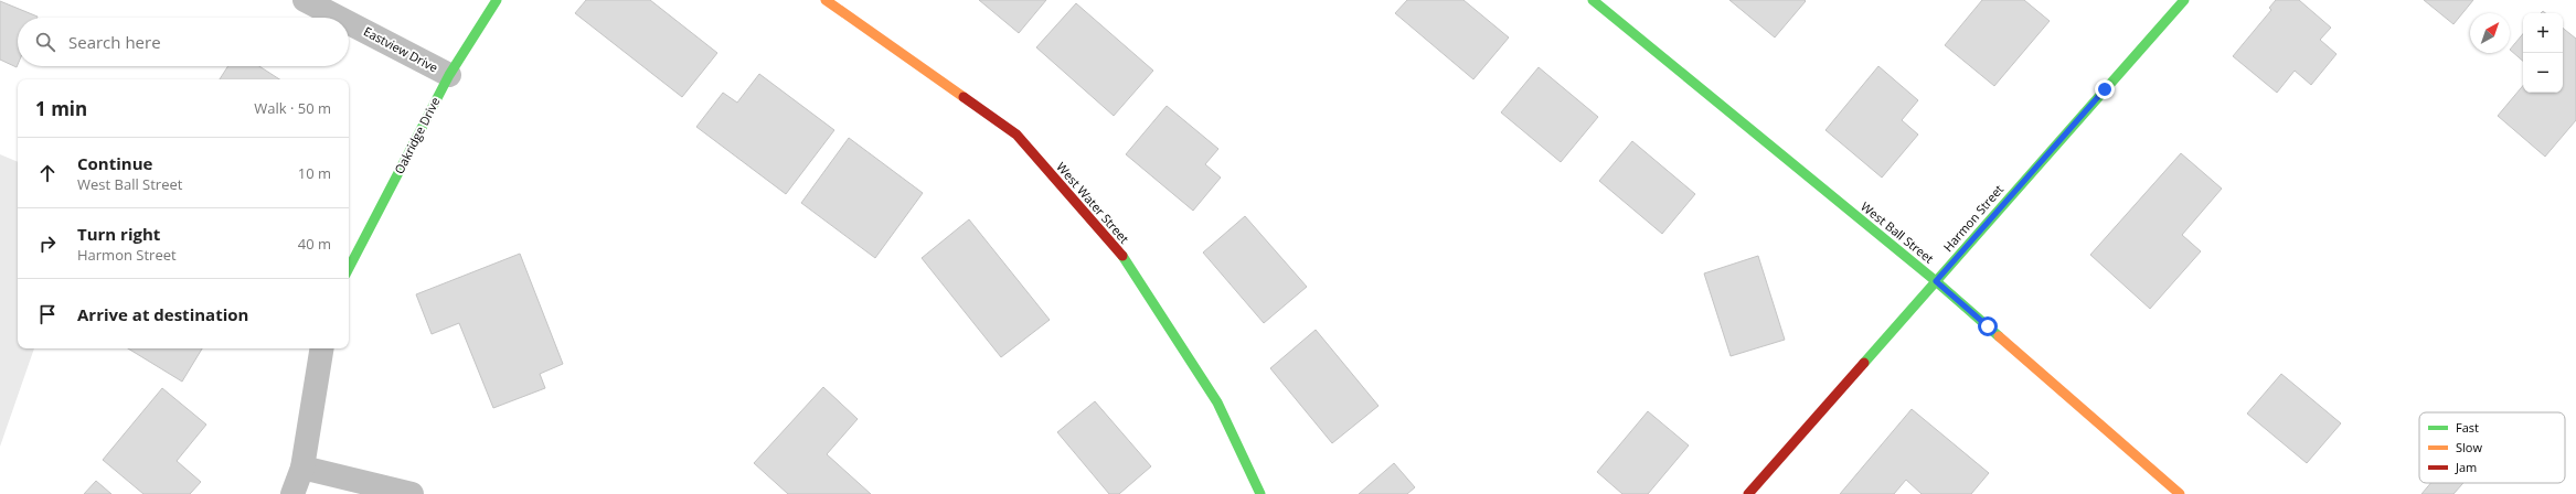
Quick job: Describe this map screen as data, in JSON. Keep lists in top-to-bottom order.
{
  "streets": {
    "street": [
      "Eastview Drive",
      "Oakridge Drive",
      "West Water Street",
      "Harmon Street",
      "West Ball Street"
    ]
  },
  "crossings": [
    ["Eastview Drive", "Oakridge Drive"],
    ["Harmon Street", "West Ball Street"]
  ],
  "legend": ["Fast", "Slow", "Jam"],
  "north": "top right",
  "page": {
    "map_buttons": ["+", "−"],
    "search": "Search here",
    "heading": ["1 min", "Walk · 50 m"],
    "list": [
      ["Continue", "West Ball Street", "10 m"],
      ["Turn right", "Harmon Street", "40 m"],
      "Arrive at destination"
    ]
  }
}
